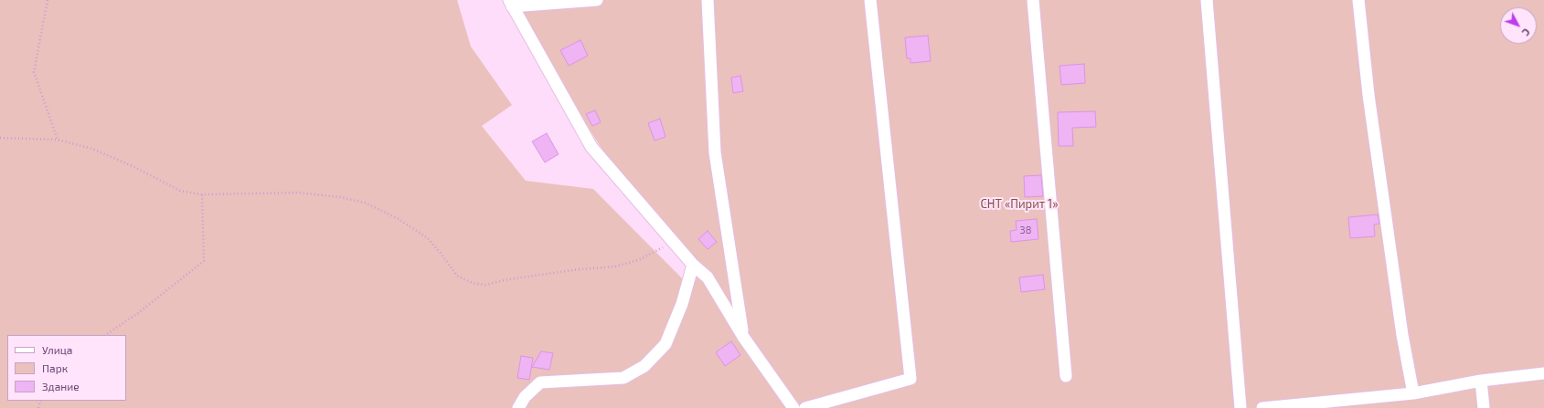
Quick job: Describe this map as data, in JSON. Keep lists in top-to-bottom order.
{
  "parks": ["СНТ «Пирит 1»"],
  "house_numbers": ["38"],
  "legend": ["Улица", "Парк", "Здание"],
  "north": "bottom right"
}
